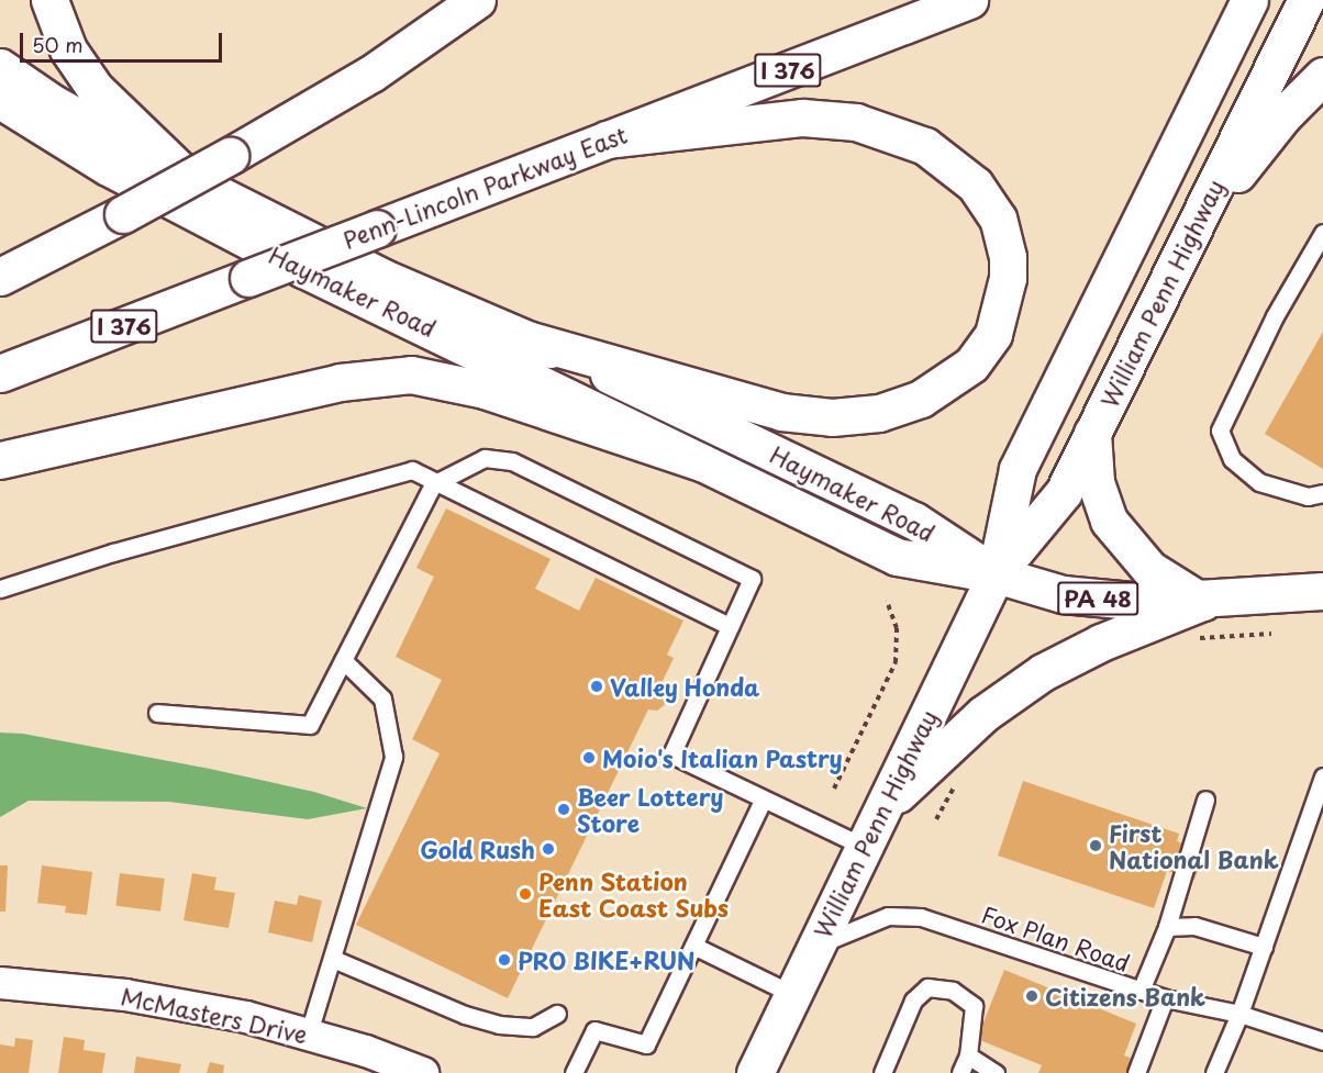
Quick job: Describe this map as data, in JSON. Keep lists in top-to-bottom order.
{
  "streets": {
    "main road": [
      "I 376",
      "Penn-Lincoln Parkway East",
      "Haymaker Road",
      "William Penn Highway",
      "PA 48"
    ],
    "street": ["McMasters Drive"],
    "lane": ["Fox Plan Road"]
  },
  "crossings": [
    ["Haymaker Road", "William Penn Highway"],
    ["Haymaker Road", "PA 48"],
    ["William Penn Highway", "PA 48"],
    ["William Penn Highway", "Fox Plan Road"]
  ],
  "places": [
    "Valley Honda",
    "Moio's Italian Pastry",
    "Beer Lottery Store",
    "First National Bank",
    "Gold Rush",
    "Penn Station East Coast Subs",
    "PRO BIKE+RUN",
    "Citizens Bank"
  ],
  "scale_bar": "50 m"
}
